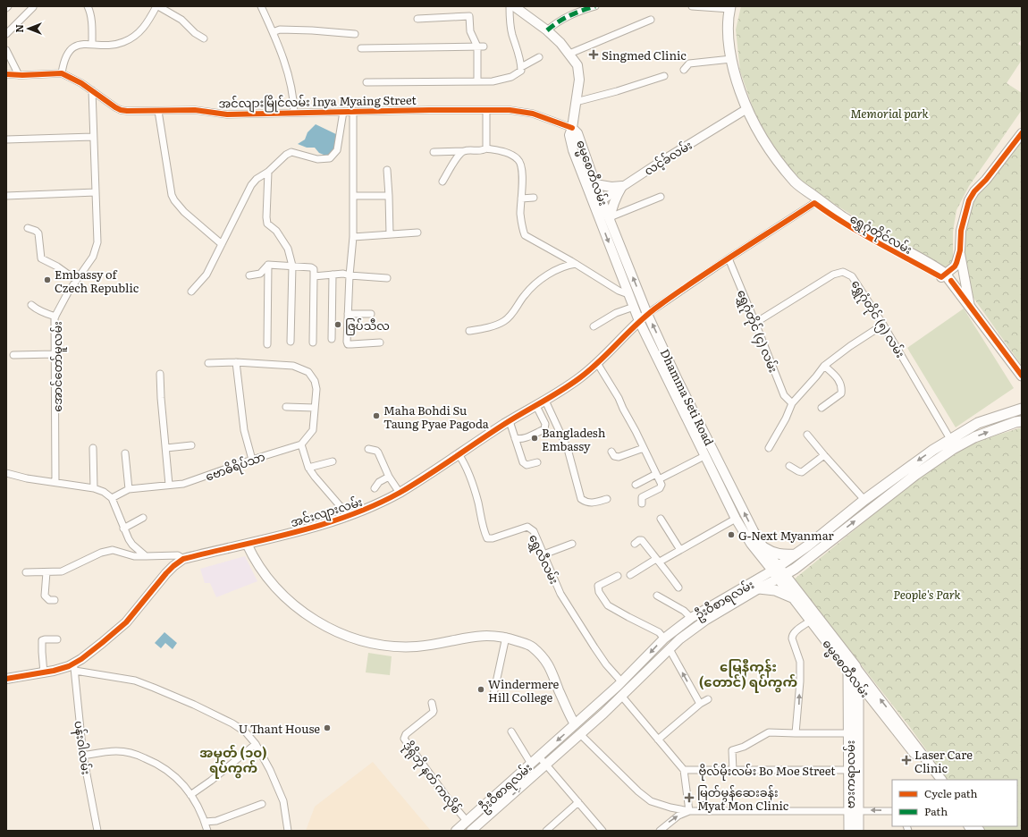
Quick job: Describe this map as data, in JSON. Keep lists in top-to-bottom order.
{
  "streets": {
    "main road": [
      "ဓမ္မစေတီလမ်း",
      "ရွှေဂုံတိုင်လမ်း",
      "Dhamma Seti Road",
      "အင်းလျားလမ်း",
      "ဦးဝီစာရလမ်း",
      "ဗားကရာလမ်း"
    ],
    "street": [
      "အင်လျားမြိုင်လမ်း Inya Myaing Street",
      "လင့်ခ်လမ်း",
      "ရွှေဂုံတိုင် (၅) လမ်း",
      "ရွှေဂုံတိုင် (၄) လမ်း",
      "အောင်တော်မူလမ်း",
      "ဗောဓိရိပ်သာ",
      "ရွှေလီလမ်း",
      "ပန်းဝါလမ်း",
      "ဗိုလ်မိုးလမ်း Bo Moe Street",
      "ဒိုရိုဘို နတ် ကလိုစ်"
    ]
  },
  "crossings": [
    ["အင်လျားမြိုင်လမ်း Inya Myaing Street", "ဓမ္မစေတီလမ်း"],
    ["အင်လျားမြိုင်လမ်း Inya Myaing Street", "အောင်တော်မူလမ်း"],
    ["လင့်ခ်လမ်း", "ဓမ္မစေတီလမ်း"],
    ["လင့်ခ်လမ်း", "ရွှေဂုံတိုင်လမ်း"],
    ["လင့်ခ်လမ်း", "Dhamma Seti Road"],
    ["ဓမ္မစေတီလမ်း", "Dhamma Seti Road"],
    ["ဓမ္မစေတီလမ်း", "ဦးဝီစာရလမ်း"],
    ["ဓမ္မစေတီလမ်း", "ဗားကရာလမ်း"],
    ["ရွှေဂုံတိုင် (၅) လမ်း", "ရွှေဂုံတိုင် (၄) လမ်း"],
    ["ရွှေဂုံတိုင် (၅) လမ်း", "ဦးဝီစာရလမ်း"],
    ["Dhamma Seti Road", "အင်းလျားလမ်း"],
    ["Dhamma Seti Road", "ဦးဝီစာရလမ်း"],
    ["အင်းလျားလမ်း", "ရွှေလီလမ်း"],
    ["အင်းလျားလမ်း", "ပန်းဝါလမ်း"],
    ["ရွှေလီလမ်း", "ဦးဝီစာရလမ်း"],
    ["ဦးဝီစာရလမ်း", "ဒိုရိုဘို နတ် ကလိုစ်"],
    ["ဗိုလ်မိုးလမ်း Bo Moe Street", "ဗားကရာလမ်း"]
  ],
  "districts": ["မြေနီကုန်း (တောင်) ရပ်ကွက်", "အမှတ် (၁၀) ရပ်ကွက်"],
  "parks": ["Memorial park", "People's Park"],
  "places": {
    "health": ["Singmed Clinic", "Laser Care Clinic", "မြတ်မွန်ဆေးခန်း Myat Mon Clinic"],
    "other": [
      "Embassy of Czech Republic",
      "ဇြပ်သီလ",
      "Maha Bohdi Su Taung Pyae Pagoda",
      "Bangladesh Embassy",
      "G-Next Myanmar",
      "Windermere Hill College",
      "U Thant House"
    ]
  },
  "legend": ["Cycle path", "Path"],
  "north": "left"
}
